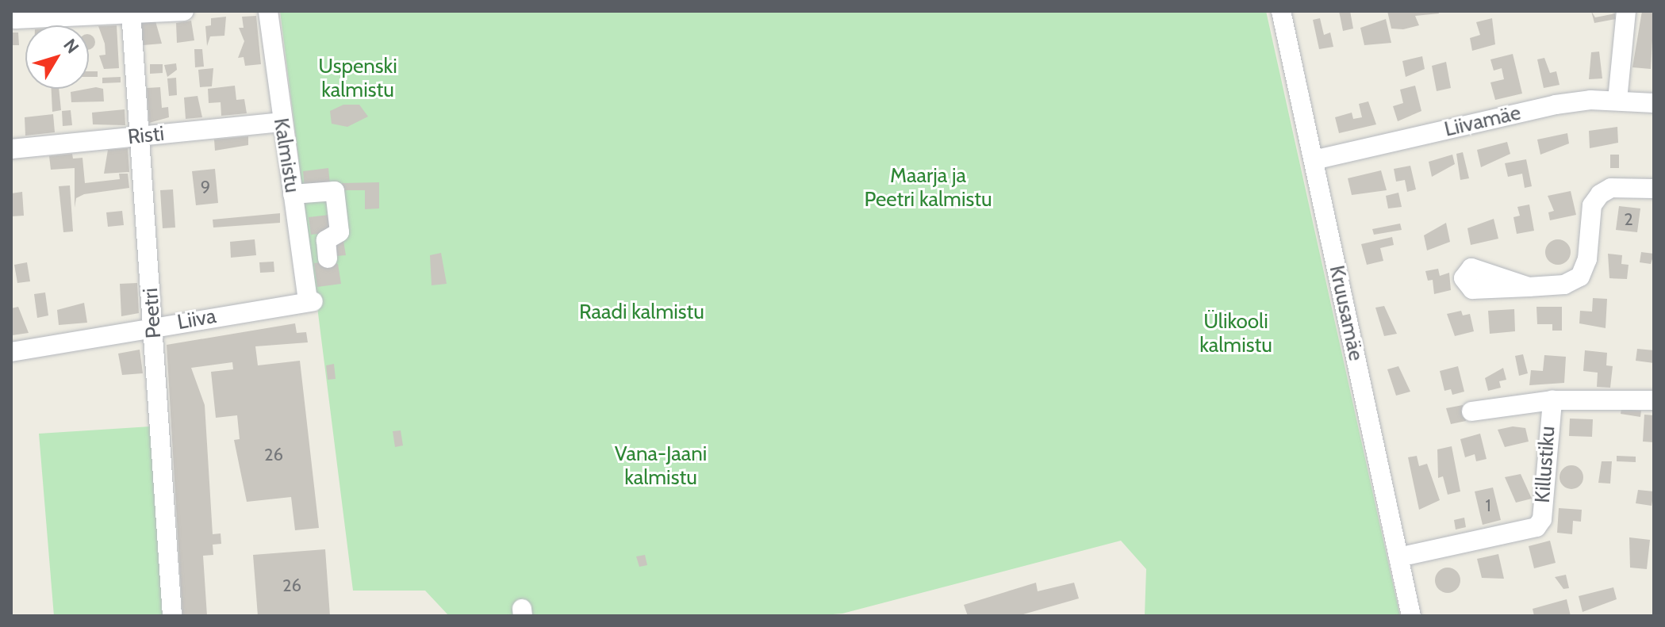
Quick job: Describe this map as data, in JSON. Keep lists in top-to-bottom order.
{
  "streets": {
    "street": [
      "Liivamäe",
      "Risti",
      "Kalmistu",
      "Peetri",
      "Kruusamäe",
      "Liiva",
      "Killustiku"
    ]
  },
  "crossings": [
    ["Liivamäe", "Kruusamäe"],
    ["Risti", "Kalmistu"],
    ["Risti", "Peetri"],
    ["Kalmistu", "Liiva"],
    ["Peetri", "Liiva"],
    ["Kruusamäe", "Killustiku"]
  ],
  "parks": [
    "Uspenski kalmistu",
    "Maarja ja Peetri kalmistu",
    "Raadi kalmistu",
    "Ülikooli kalmistu",
    "Vana-Jaani kalmistu"
  ],
  "house_numbers": [
    "9",
    "2",
    "26",
    "1",
    "26"
  ],
  "north": "top right"
}
